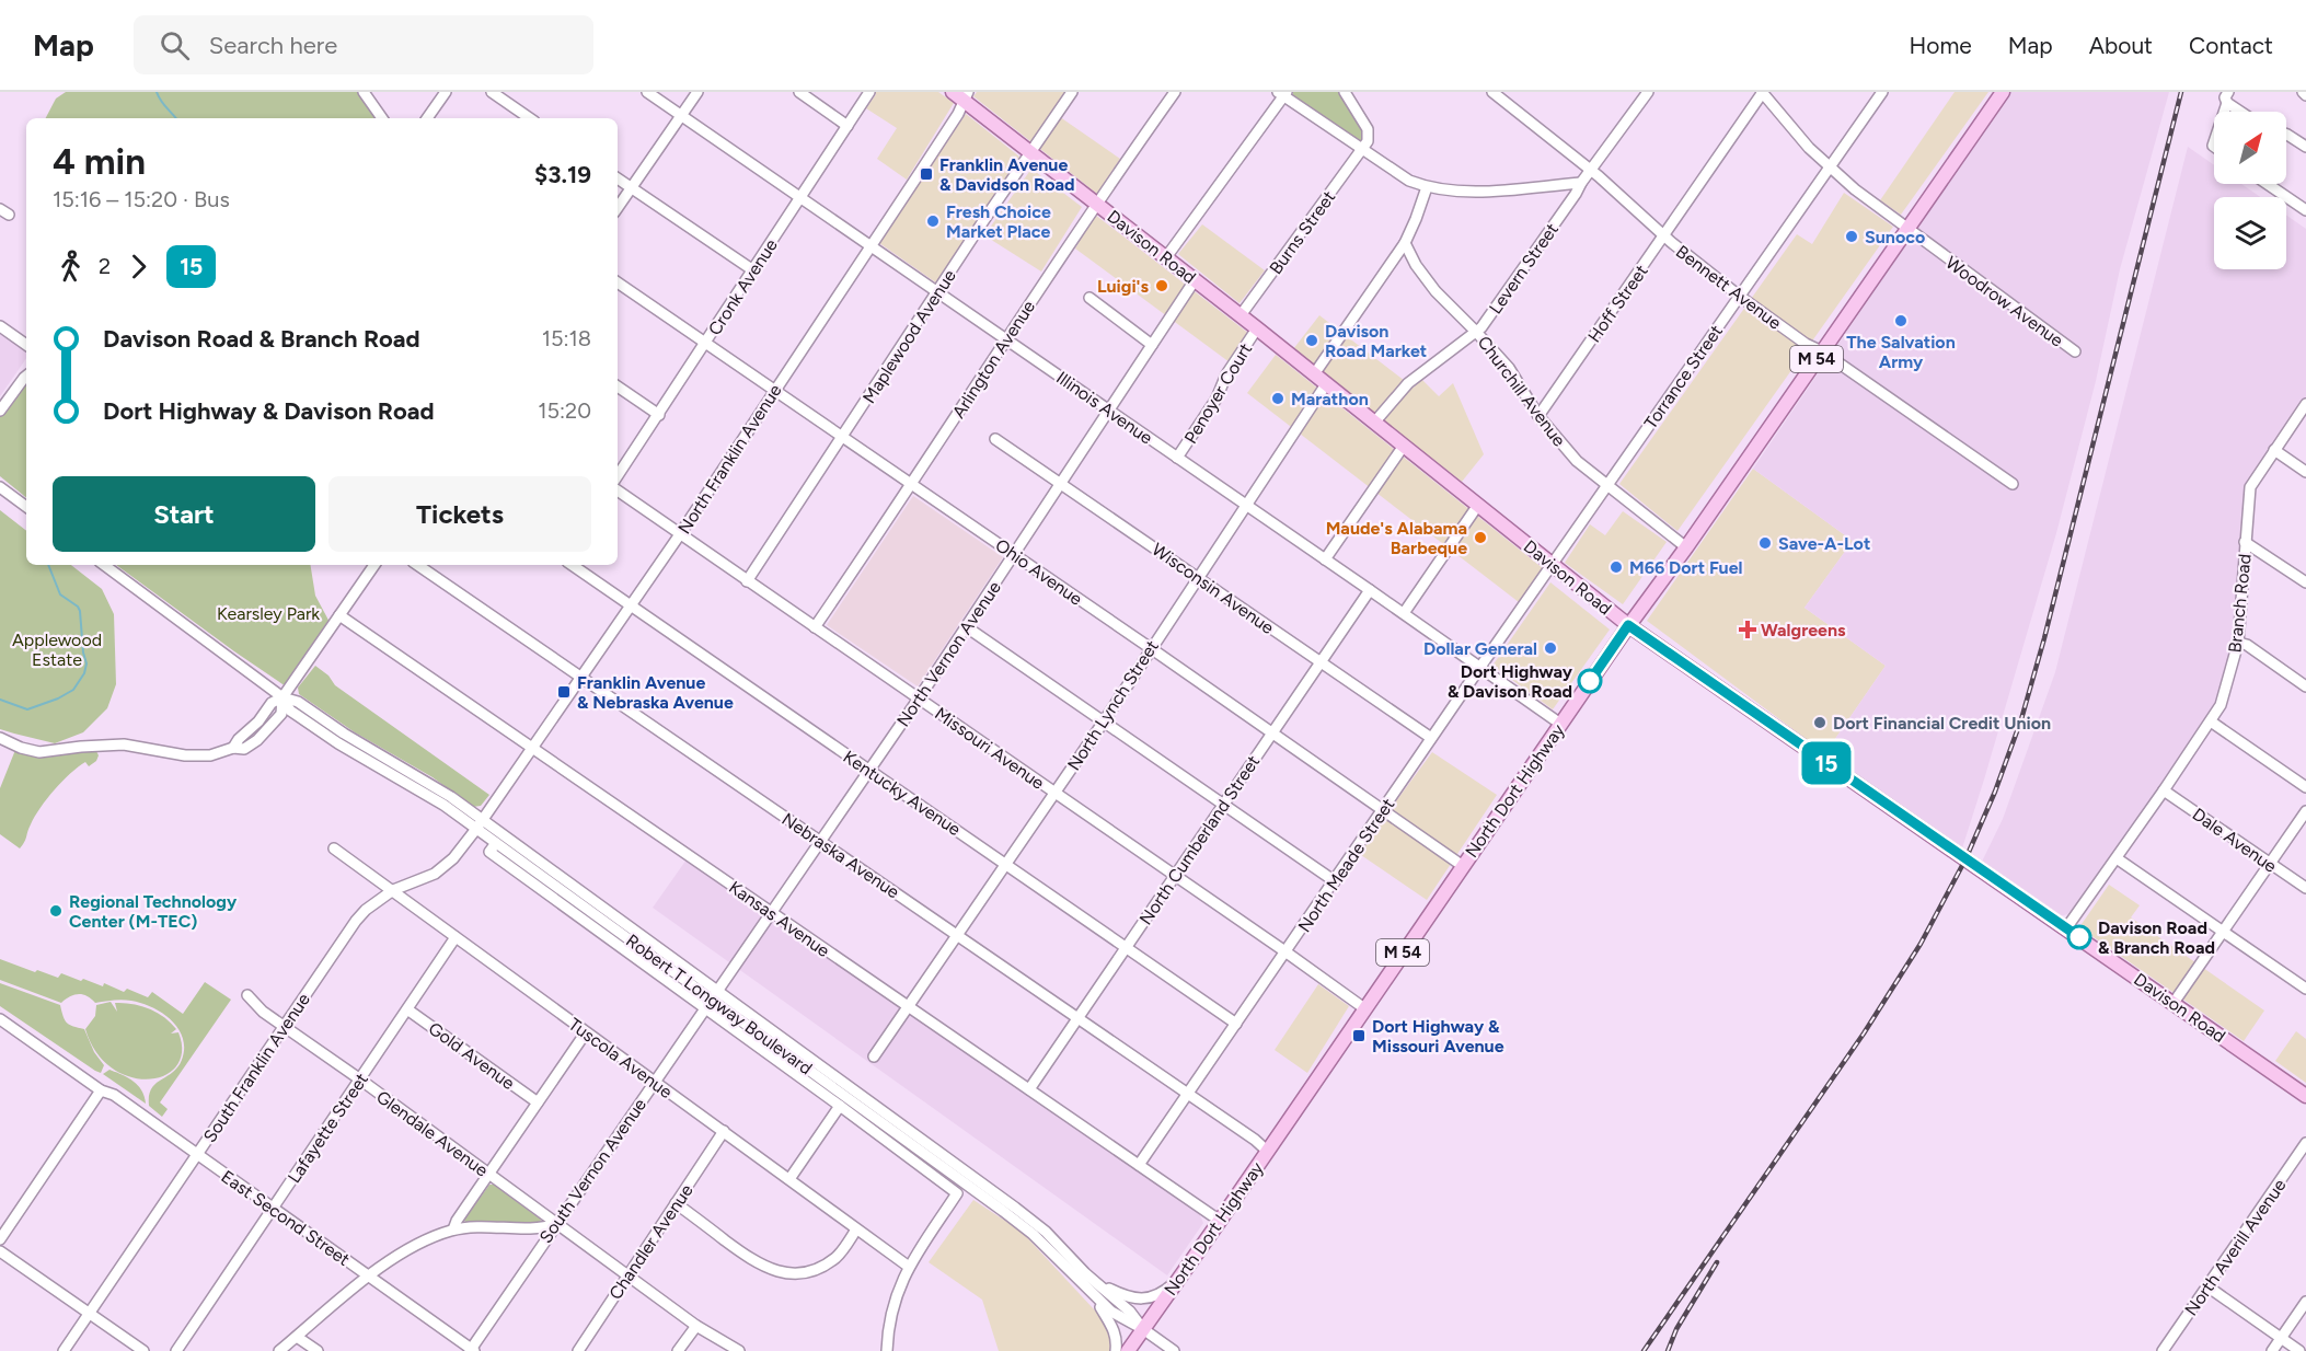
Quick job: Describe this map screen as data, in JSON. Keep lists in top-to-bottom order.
{
  "streets": {
    "main road": ["Davison Road", "M 54", "North Dort Highway"],
    "street": [
      "Burns Street",
      "Levern Street",
      "Cronk Avenue",
      "Bennett Avenue",
      "Woodrow Avenue",
      "Hoff Street",
      "Maplewood Avenue",
      "Arlington Avenue",
      "Torrance Street",
      "Churchill Avenue",
      "Penoyer Court",
      "Illinois Avenue",
      "North Franklin Avenue",
      "Ohio Avenue",
      "Wisconsin Avenue",
      "Branch Road",
      "North Vernon Avenue",
      "North Lynch Street",
      "Missouri Avenue",
      "Kentucky Avenue",
      "North Cumberland Street",
      "Dale Avenue",
      "Nebraska Avenue",
      "North Meade Street",
      "Kansas Avenue",
      "Robert T Longway Boulevard",
      "Gold Avenue",
      "Tuscola Avenue",
      "South Franklin Avenue",
      "Lafayette Street",
      "Glendale Avenue",
      "South Vernon Avenue",
      "East Second Street",
      "Chandler Avenue",
      "North Averill Avenue"
    ]
  },
  "crossings": [
    ["Burns Street", "Davison Road"],
    ["Davison Road", "Levern Street"],
    ["Davison Road", "Maplewood Avenue"],
    ["Davison Road", "Arlington Avenue"],
    ["Davison Road", "Torrance Street"],
    ["Davison Road", "Penoyer Court"],
    ["Davison Road", "North Franklin Avenue"],
    ["Davison Road", "Branch Road"],
    ["Davison Road", "North Vernon Avenue"],
    ["Davison Road", "North Lynch Street"],
    ["Davison Road", "North Dort Highway"],
    ["Davison Road", "North Meade Street"],
    ["Levern Street", "Bennett Avenue"],
    ["Levern Street", "Churchill Avenue"],
    ["Cronk Avenue", "Illinois Avenue"],
    ["Cronk Avenue", "Ohio Avenue"],
    ["Bennett Avenue", "Hoff Street"],
    ["Bennett Avenue", "Torrance Street"],
    ["Bennett Avenue", "North Dort Highway"],
    ["Woodrow Avenue", "Hoff Street"],
    ["Woodrow Avenue", "Torrance Street"],
    ["Woodrow Avenue", "North Dort Highway"],
    ["Hoff Street", "Churchill Avenue"],
    ["Maplewood Avenue", "Illinois Avenue"],
    ["Maplewood Avenue", "Ohio Avenue"],
    ["Maplewood Avenue", "Missouri Avenue"],
    ["Arlington Avenue", "Illinois Avenue"],
    ["Arlington Avenue", "Ohio Avenue"],
    ["Arlington Avenue", "Missouri Avenue"],
    ["M 54", "North Dort Highway"],
    ["M 54", "Robert T Longway Boulevard"],
    ["Torrance Street", "Churchill Avenue"],
    ["Torrance Street", "North Meade Street"],
    ["Churchill Avenue", "North Dort Highway"],
    ["Penoyer Court", "Illinois Avenue"],
    ["Illinois Avenue", "North Franklin Avenue"],
    ["Illinois Avenue", "North Vernon Avenue"],
    ["Illinois Avenue", "North Lynch Street"],
    ["Illinois Avenue", "North Dort Highway"],
    ["Illinois Avenue", "North Cumberland Street"],
    ["Illinois Avenue", "North Meade Street"],
    ["North Franklin Avenue", "Ohio Avenue"],
    ["North Franklin Avenue", "Missouri Avenue"],
    ["North Franklin Avenue", "Kentucky Avenue"],
    ["North Franklin Avenue", "Nebraska Avenue"],
    ["North Franklin Avenue", "Kansas Avenue"],
    ["North Franklin Avenue", "Robert T Longway Boulevard"],
    ["North Franklin Avenue", "South Franklin Avenue"],
    ["Ohio Avenue", "North Vernon Avenue"],
    ["Ohio Avenue", "North Lynch Street"],
    ["Ohio Avenue", "North Dort Highway"],
    ["Ohio Avenue", "North Cumberland Street"],
    ["Ohio Avenue", "North Meade Street"],
    ["Wisconsin Avenue", "North Vernon Avenue"],
    ["Wisconsin Avenue", "North Lynch Street"],
    ["Wisconsin Avenue", "North Cumberland Street"],
    ["Wisconsin Avenue", "North Meade Street"],
    ["Branch Road", "Dale Avenue"],
    ["North Vernon Avenue", "Missouri Avenue"],
    ["North Vernon Avenue", "Kentucky Avenue"],
    ["North Vernon Avenue", "Nebraska Avenue"],
    ["North Vernon Avenue", "Kansas Avenue"],
    ["North Vernon Avenue", "Robert T Longway Boulevard"],
    ["North Vernon Avenue", "South Vernon Avenue"],
    ["North Lynch Street", "Missouri Avenue"],
    ["North Lynch Street", "Kentucky Avenue"],
    ["North Lynch Street", "Nebraska Avenue"],
    ["North Lynch Street", "Kansas Avenue"],
    ["Missouri Avenue", "North Dort Highway"],
    ["Missouri Avenue", "North Cumberland Street"],
    ["Missouri Avenue", "North Meade Street"],
    ["North Dort Highway", "Nebraska Avenue"],
    ["North Dort Highway", "Kansas Avenue"],
    ["North Dort Highway", "Robert T Longway Boulevard"],
    ["Kentucky Avenue", "North Cumberland Street"],
    ["Kentucky Avenue", "North Meade Street"],
    ["North Cumberland Street", "Nebraska Avenue"],
    ["North Cumberland Street", "Kansas Avenue"],
    ["Nebraska Avenue", "North Meade Street"],
    ["North Meade Street", "Kansas Avenue"],
    ["Robert T Longway Boulevard", "South Franklin Avenue"],
    ["Robert T Longway Boulevard", "South Vernon Avenue"],
    ["Gold Avenue", "Lafayette Street"],
    ["Tuscola Avenue", "South Franklin Avenue"],
    ["Tuscola Avenue", "Lafayette Street"],
    ["Tuscola Avenue", "South Vernon Avenue"],
    ["Tuscola Avenue", "Chandler Avenue"],
    ["South Franklin Avenue", "Glendale Avenue"],
    ["South Franklin Avenue", "East Second Street"],
    ["Lafayette Street", "Glendale Avenue"],
    ["Lafayette Street", "East Second Street"],
    ["Glendale Avenue", "South Vernon Avenue"],
    ["Glendale Avenue", "Chandler Avenue"],
    ["South Vernon Avenue", "East Second Street"]
  ],
  "parks": ["Kearsley Park", "Applewood Estate"],
  "places": {
    "transit": ["Franklin Avenue & Davidson Road", "Franklin Avenue & Nebraska Avenue", "Dort Highway & Missouri Avenue"],
    "other": [
      "Fresh Choice Market Place",
      "Sunoco",
      "Luigi's",
      "The Salvation Army",
      "Davison Road Market",
      "Marathon",
      "Maude's Alabama Barbeque",
      "Save-A-Lot",
      "M66 Dort Fuel",
      "Dollar General",
      "Dort Highway & Davison Road",
      "Dort Financial Credit Union",
      "Regional Technology Center (M-TEC)",
      "Davison Road & Branch Road"
    ],
    "health": ["Walgreens"]
  },
  "lines": ["bus line 15"],
  "north": "top right",
  "page": {
    "header": "Map",
    "search": "Search here",
    "nav": [
      "Home",
      "Map",
      "About",
      "Contact"
    ],
    "on_map": "15",
    "heading": ["4 min", "15:16 – 15:20 · Bus", "$3.19"],
    "legs": ["2", "15"],
    "list": [
      {
        "name": "Davison Road & Branch Road",
        "value": "15:18"
      },
      {
        "name": "Dort Highway & Davison Road",
        "value": "15:20"
      }
    ],
    "buttons": ["Start", "Tickets"]
  }
}
